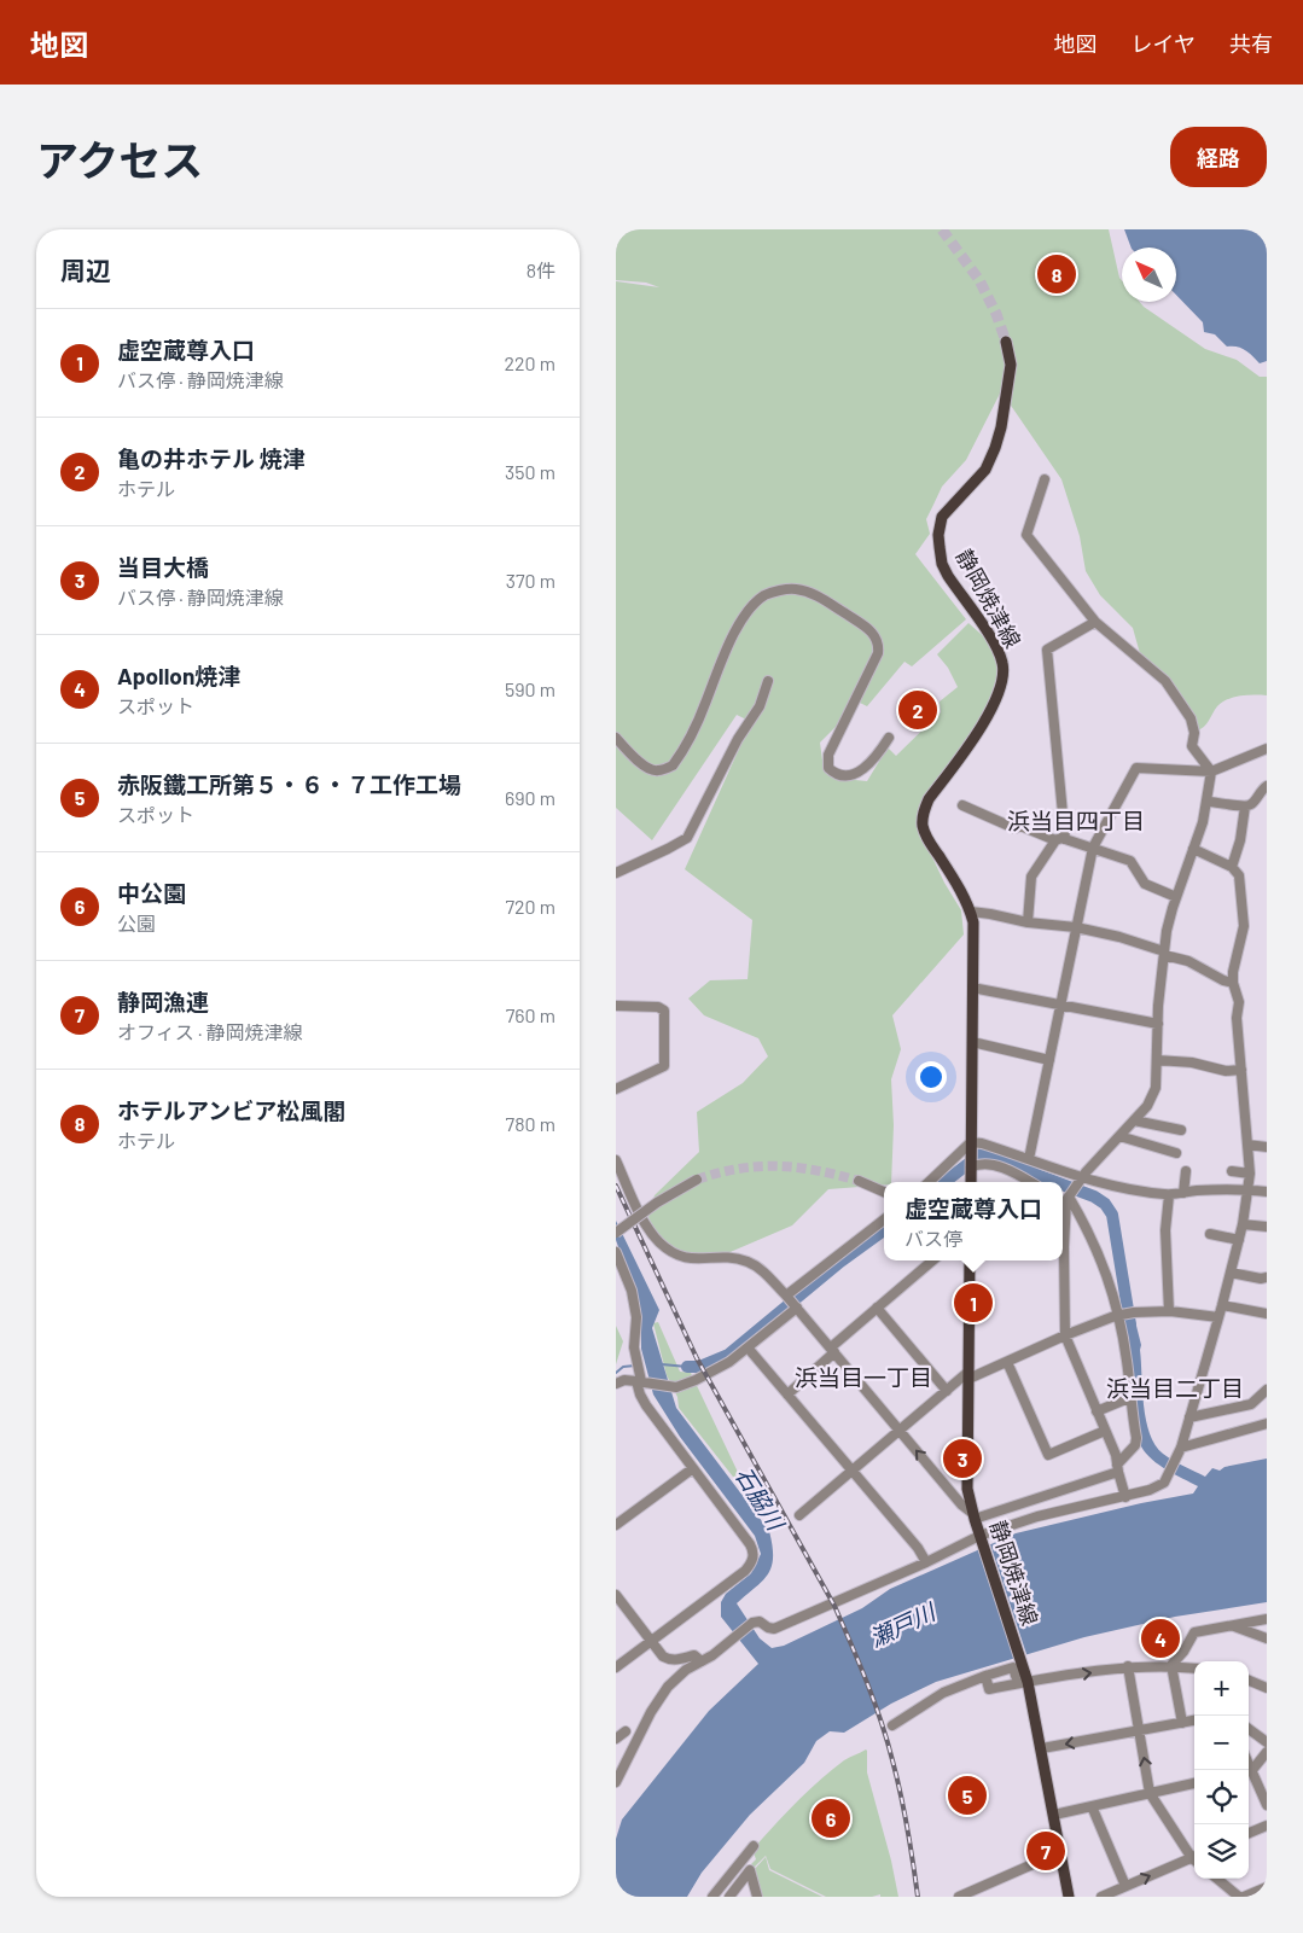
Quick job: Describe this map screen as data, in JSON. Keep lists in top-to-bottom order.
{
  "streets": {
    "main road": ["静岡焼津線"]
  },
  "districts": ["浜当目四丁目", "浜当目一丁目", "浜当目二丁目"],
  "water": ["石脇川", "瀬戸川"],
  "north": "top left",
  "page": {
    "header": "地図",
    "nav": ["地図", "レイヤ", "共有"],
    "title": "アクセス",
    "buttons": "経路",
    "heading": ["周辺", "8件"],
    "pins": [
      "8",
      "2",
      "1",
      "3",
      "4",
      "5",
      "6",
      "7"
    ],
    "list": [
      {
        "mark": "1",
        "name": "虚空蔵尊入口",
        "note": "バス停 · 静岡焼津線",
        "value": "220 m"
      },
      {
        "mark": "2",
        "name": "亀の井ホテル 焼津",
        "note": "ホテル",
        "value": "350 m"
      },
      {
        "mark": "3",
        "name": "当目大橋",
        "note": "バス停 · 静岡焼津線",
        "value": "370 m"
      },
      {
        "mark": "4",
        "name": "Apollon焼津",
        "note": "スポット",
        "value": "590 m"
      },
      {
        "mark": "5",
        "name": "赤阪鐵工所第５・６・７工作工場",
        "note": "スポット",
        "value": "690 m"
      },
      {
        "mark": "6",
        "name": "中公園",
        "note": "公園",
        "value": "720 m"
      },
      {
        "mark": "7",
        "name": "静岡漁連",
        "note": "オフィス · 静岡焼津線",
        "value": "760 m"
      },
      {
        "mark": "8",
        "name": "ホテルアンビア松風閣",
        "note": "ホテル",
        "value": "780 m"
      }
    ],
    "popup": ["虚空蔵尊入口", "バス停"],
    "map_buttons": ["+", "−"]
  }
}
